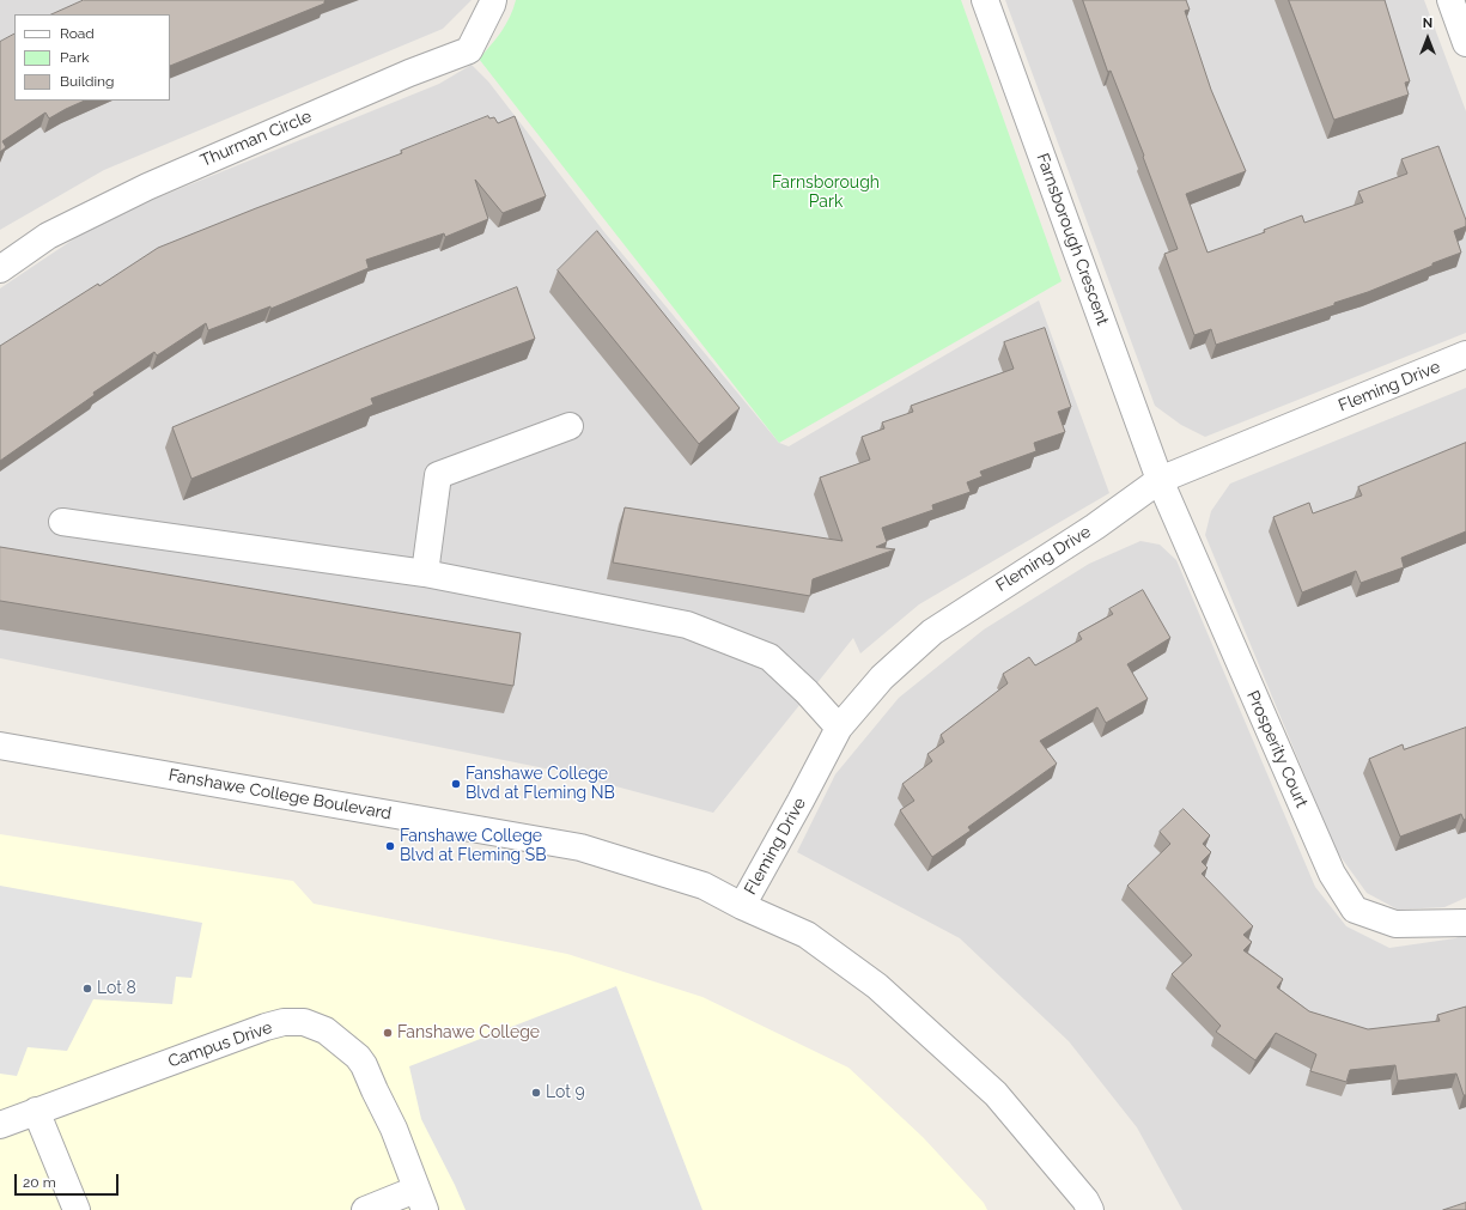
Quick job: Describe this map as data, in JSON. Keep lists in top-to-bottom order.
{
  "streets": {
    "street": [
      "Thurman Circle",
      "Farnsborough Crescent",
      "Fleming Drive",
      "Prosperity Court",
      "Fanshawe College Boulevard",
      "Campus Drive"
    ]
  },
  "crossings": [
    ["Farnsborough Crescent", "Fleming Drive"],
    ["Farnsborough Crescent", "Prosperity Court"],
    ["Fleming Drive", "Prosperity Court"],
    ["Fleming Drive", "Fanshawe College Boulevard"]
  ],
  "parks": ["Farnsborough Park"],
  "places": [
    "Fanshawe College Blvd at Fleming NB",
    "Fanshawe College Blvd at Fleming SB",
    "Lot 8",
    "Fanshawe College",
    "Lot 9"
  ],
  "legend": ["Road", "Park", "Building"],
  "scale_bar": "20 m",
  "north": "top"
}
